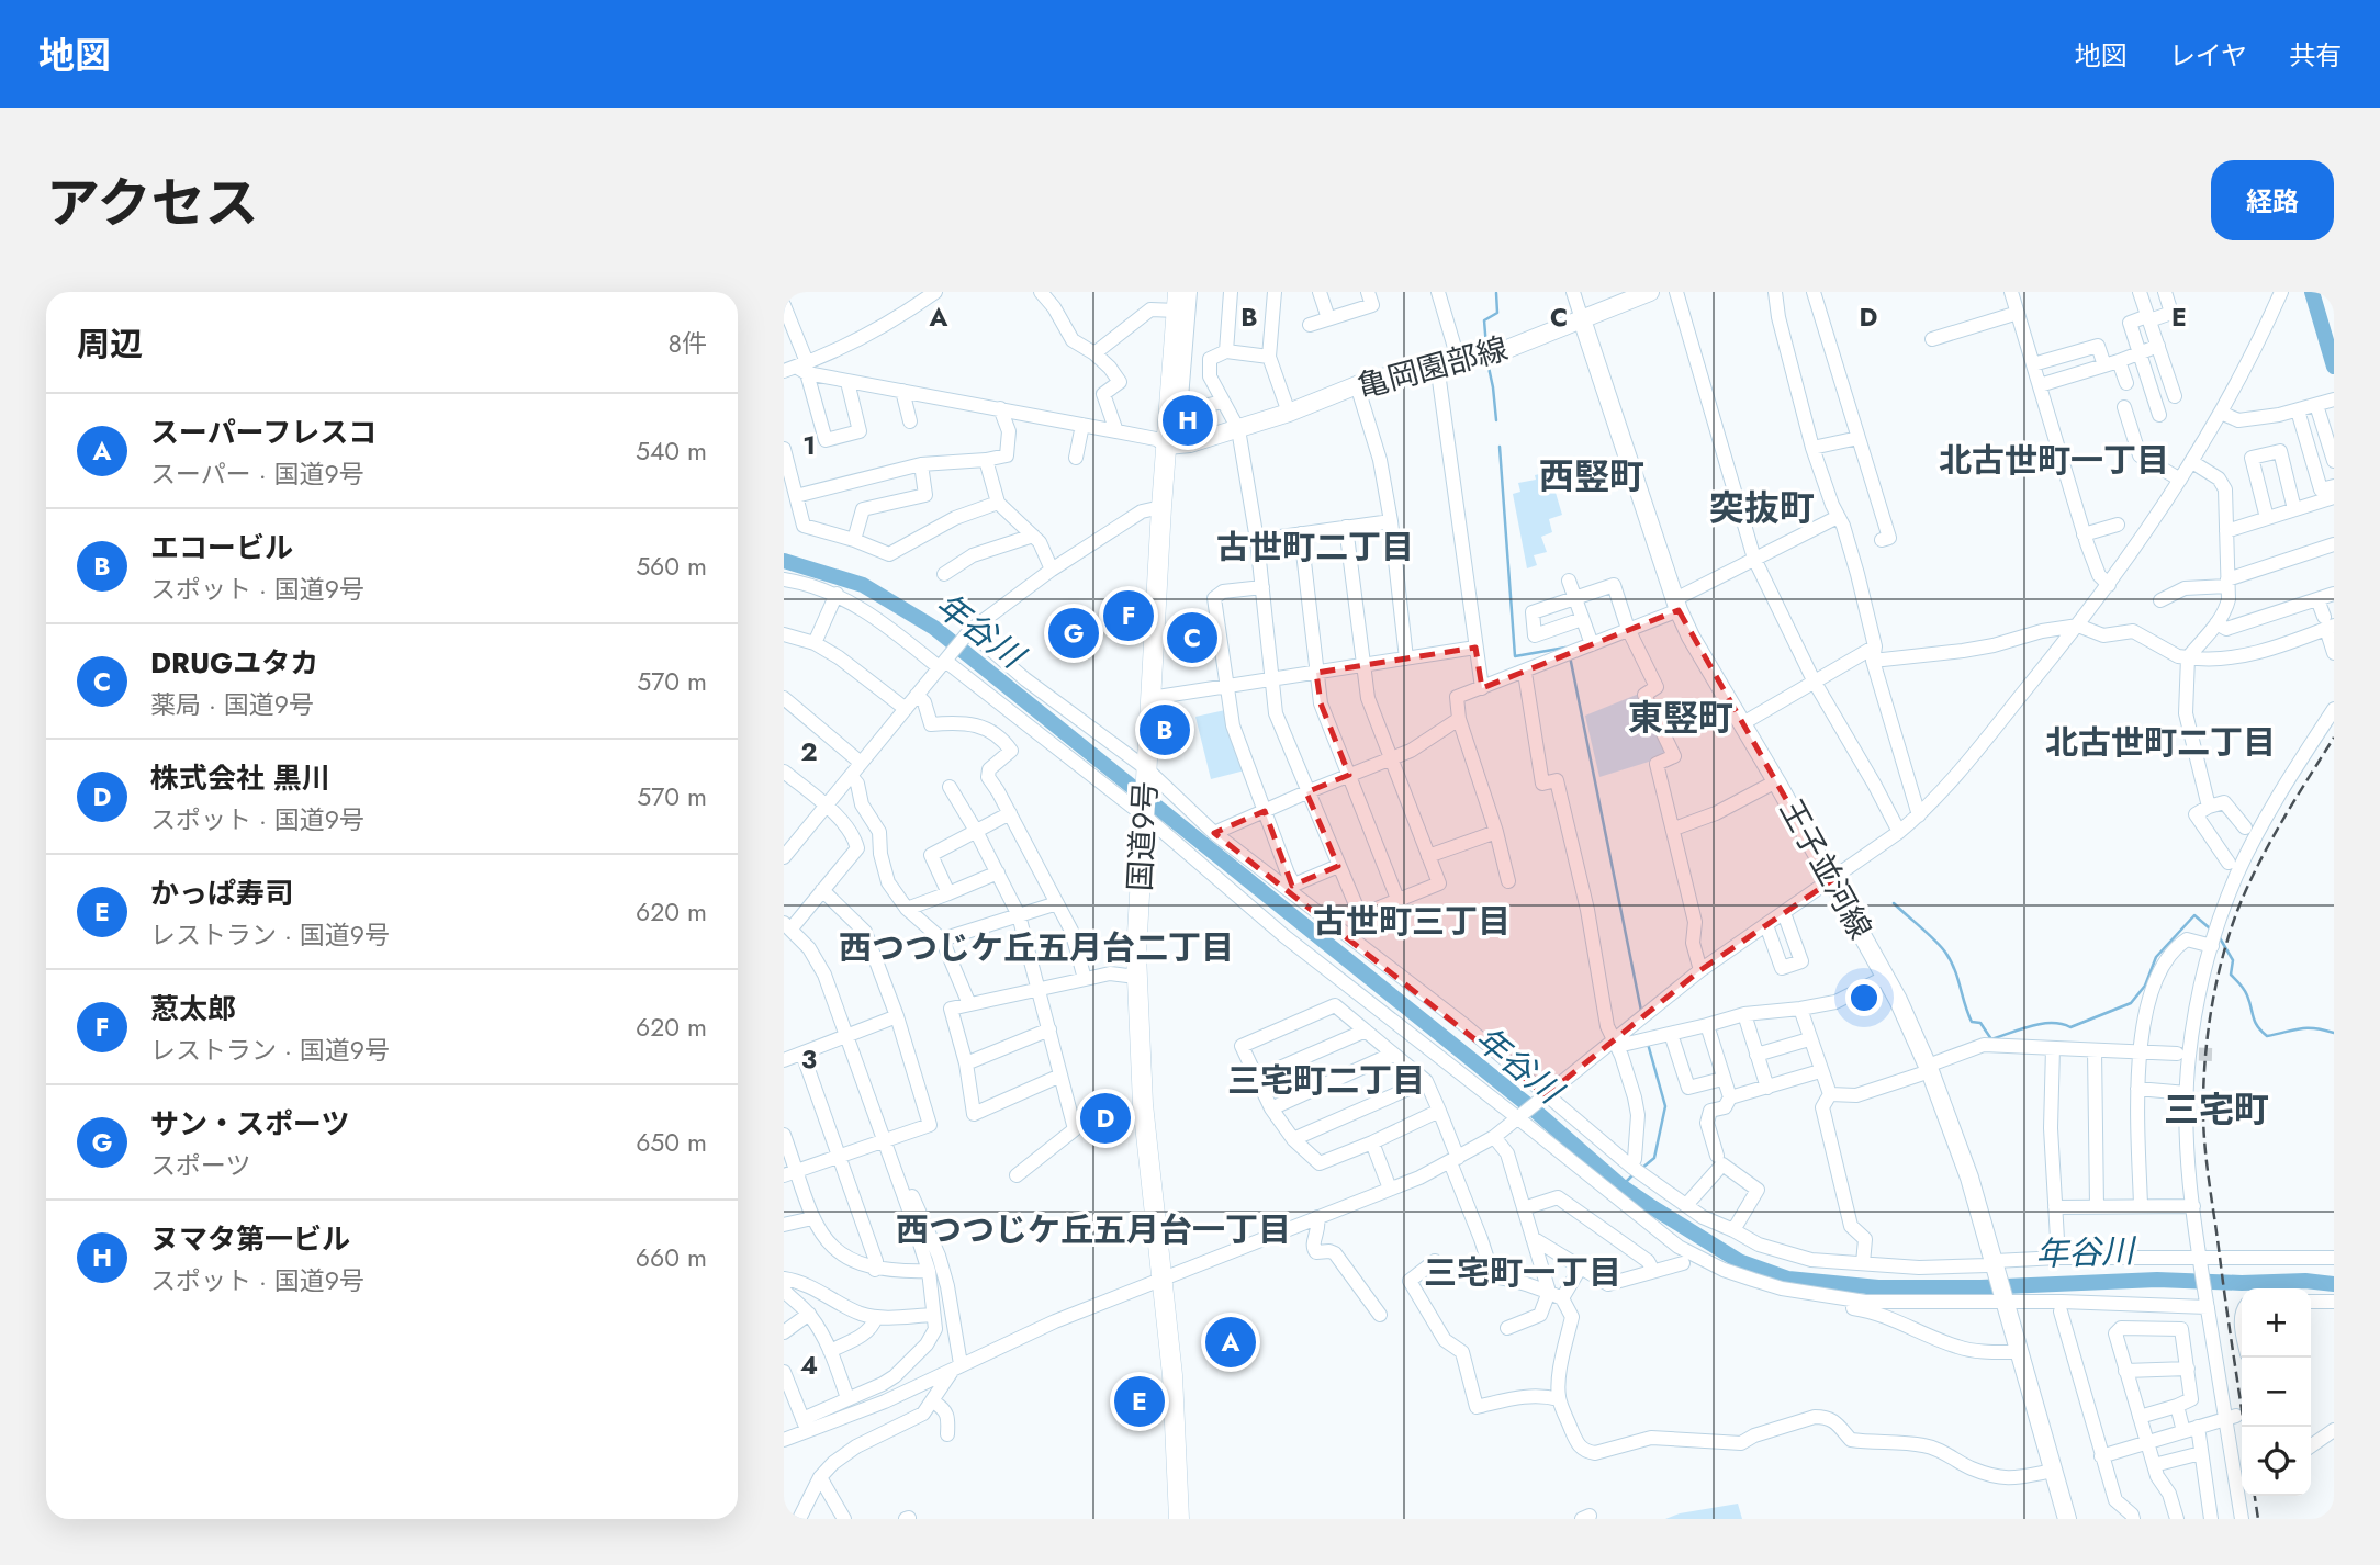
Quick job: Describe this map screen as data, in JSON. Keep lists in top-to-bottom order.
{
  "streets": {
    "highway": ["国道9号"],
    "main road": ["亀岡園部線", "王子並河線"]
  },
  "crossings": [
    ["亀岡園部線", "国道9号"],
    ["亀岡園部線", "王子並河線"]
  ],
  "districts": [
    "北古世町一丁目",
    "西竪町",
    "突抜町",
    "古世町二丁目",
    "東竪町",
    "北古世町二丁目",
    "古世町三丁目",
    "西つつじケ丘五月台二丁目",
    "三宅町二丁目",
    "三宅町",
    "西つつじケ丘五月台一丁目",
    "三宅町一丁目"
  ],
  "water": ["年谷川"],
  "page": {
    "header": "地図",
    "nav": ["地図", "レイヤ", "共有"],
    "title": "アクセス",
    "buttons": "経路",
    "heading": ["周辺", "8件"],
    "pins": [
      "H",
      "F",
      "G",
      "C",
      "B",
      "D",
      "A",
      "E"
    ],
    "list": [
      {
        "mark": "A",
        "name": "スーパーフレスコ",
        "note": "スーパー · 国道9号",
        "value": "540 m"
      },
      {
        "mark": "B",
        "name": "エコービル",
        "note": "スポット · 国道9号",
        "value": "560 m"
      },
      {
        "mark": "C",
        "name": "DRUGユタカ",
        "note": "薬局 · 国道9号",
        "value": "570 m"
      },
      {
        "mark": "D",
        "name": "株式会社 黒川",
        "note": "スポット · 国道9号",
        "value": "570 m"
      },
      {
        "mark": "E",
        "name": "かっぱ寿司",
        "note": "レストラン · 国道9号",
        "value": "620 m"
      },
      {
        "mark": "F",
        "name": "荵太郎",
        "note": "レストラン · 国道9号",
        "value": "620 m"
      },
      {
        "mark": "G",
        "name": "サン・スポーツ",
        "note": "スポーツ",
        "value": "650 m"
      },
      {
        "mark": "H",
        "name": "ヌマタ第一ビル",
        "note": "スポット · 国道9号",
        "value": "660 m"
      }
    ],
    "map_buttons": ["+", "−"]
  },
  "grid": {
    "columns": [
      "A",
      "B",
      "C",
      "D",
      "E"
    ],
    "rows": [
      "1",
      "2",
      "3",
      "4"
    ]
  }
}
